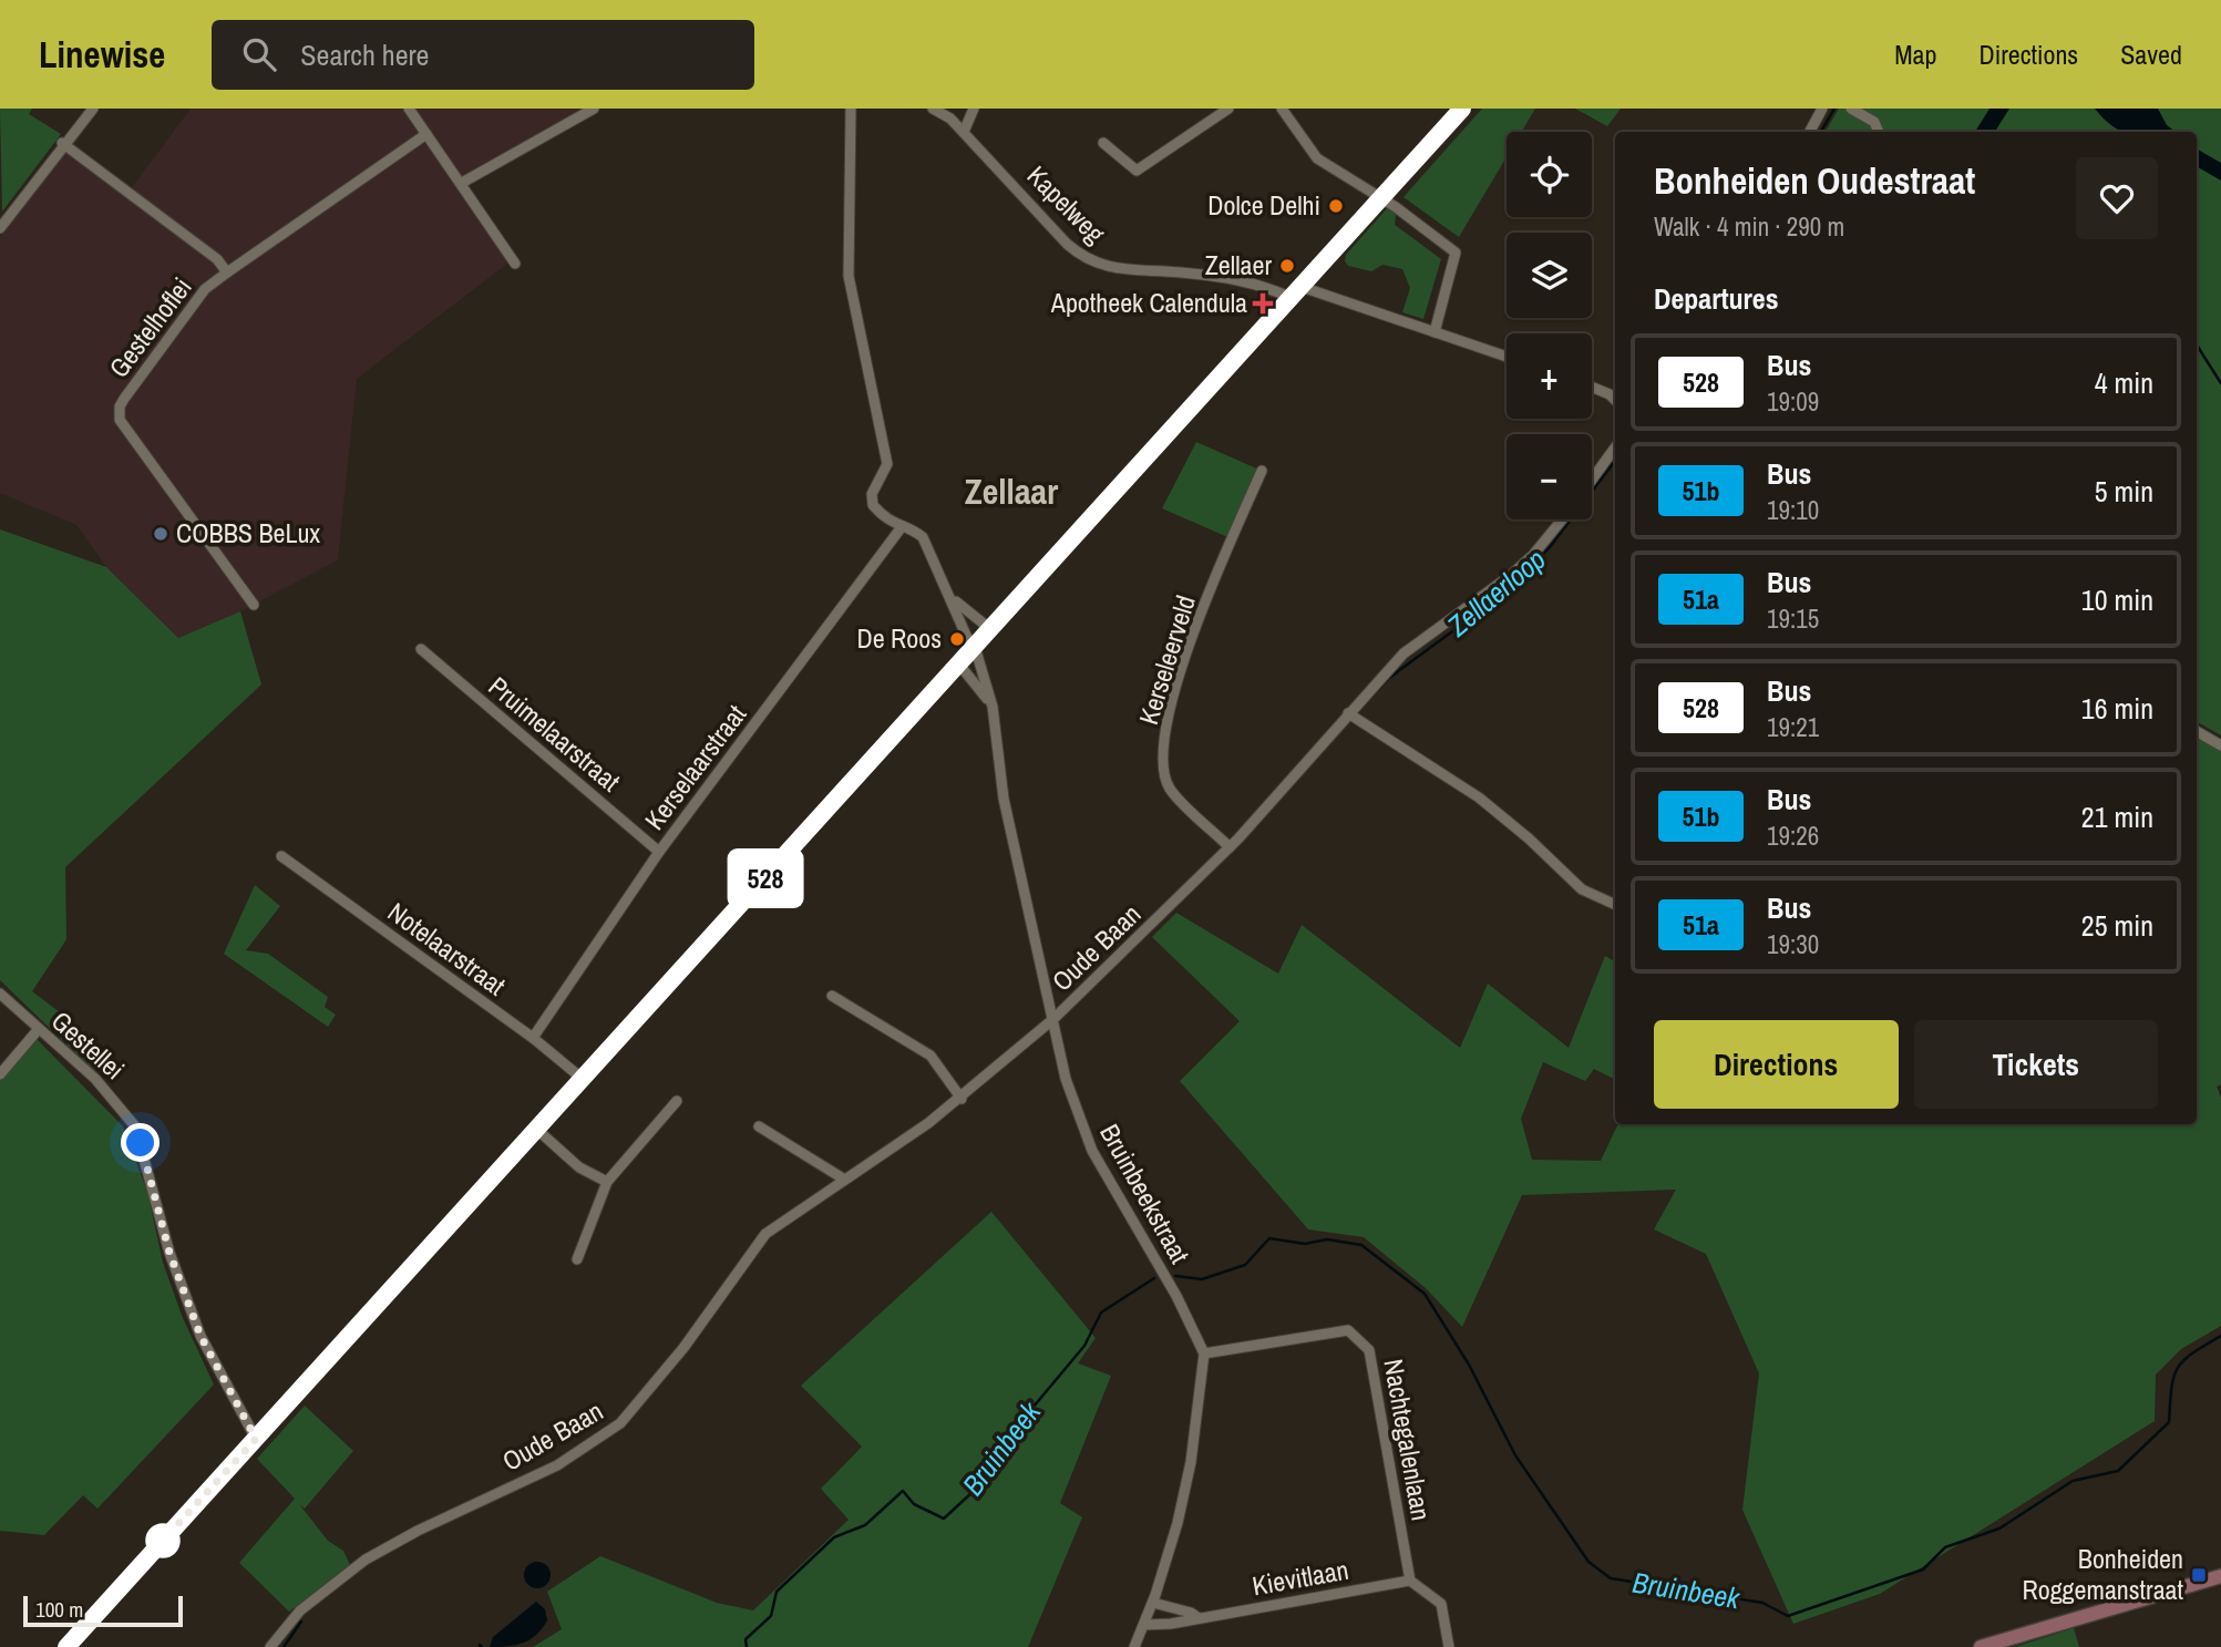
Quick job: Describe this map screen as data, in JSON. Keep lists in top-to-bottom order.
{
  "streets": {
    "street": [
      "Kapelweg",
      "Gestelhoflei",
      "Kerseleerveld",
      "Pruimelaarstraat",
      "Kerselaarstraat",
      "Oude Baan",
      "Notelaarstraat",
      "Gestellei",
      "Bruinbeekstraat",
      "Nachtegalenlaan",
      "Kievitlaan"
    ]
  },
  "crossings": [
    ["Kerseleerveld", "Oude Baan"],
    ["Pruimelaarstraat", "Kerselaarstraat"],
    ["Kerselaarstraat", "Notelaarstraat"],
    ["Kerselaarstraat", "Bruinbeekstraat"],
    ["Oude Baan", "Bruinbeekstraat"],
    ["Bruinbeekstraat", "Nachtegalenlaan"],
    ["Nachtegalenlaan", "Kievitlaan"]
  ],
  "districts": ["Zellaar"],
  "water": ["Zellaerloop", "Bruinbeek"],
  "places": {
    "other": [
      "Dolce Delhi",
      "Zellaer",
      "COBBS BeLux",
      "De Roos"
    ],
    "health": ["Apotheek Calendula"],
    "transit": ["Bonheiden Roggemanstraat"]
  },
  "lines": ["bus line 528"],
  "scale_bar": "100 m",
  "page": {
    "header": "Linewise",
    "search": "Search here",
    "nav": ["Map", "Directions", "Saved"],
    "on_map": "528",
    "map_buttons": ["+", "−"],
    "heading": [
      ["Bonheiden Oudestraat", "Walk · 4 min · 290 m"],
      "Departures"
    ],
    "list": [
      {
        "mark": "528",
        "name": "Bus",
        "note": "19:09",
        "value": "4 min"
      },
      {
        "mark": "51b",
        "name": "Bus",
        "note": "19:10",
        "value": "5 min"
      },
      {
        "mark": "51a",
        "name": "Bus",
        "note": "19:15",
        "value": "10 min"
      },
      {
        "mark": "528",
        "name": "Bus",
        "note": "19:21",
        "value": "16 min"
      },
      {
        "mark": "51b",
        "name": "Bus",
        "note": "19:26",
        "value": "21 min"
      },
      {
        "mark": "51a",
        "name": "Bus",
        "note": "19:30",
        "value": "25 min"
      }
    ],
    "buttons": ["Directions", "Tickets"],
    "scale": "100 m"
  }
}
